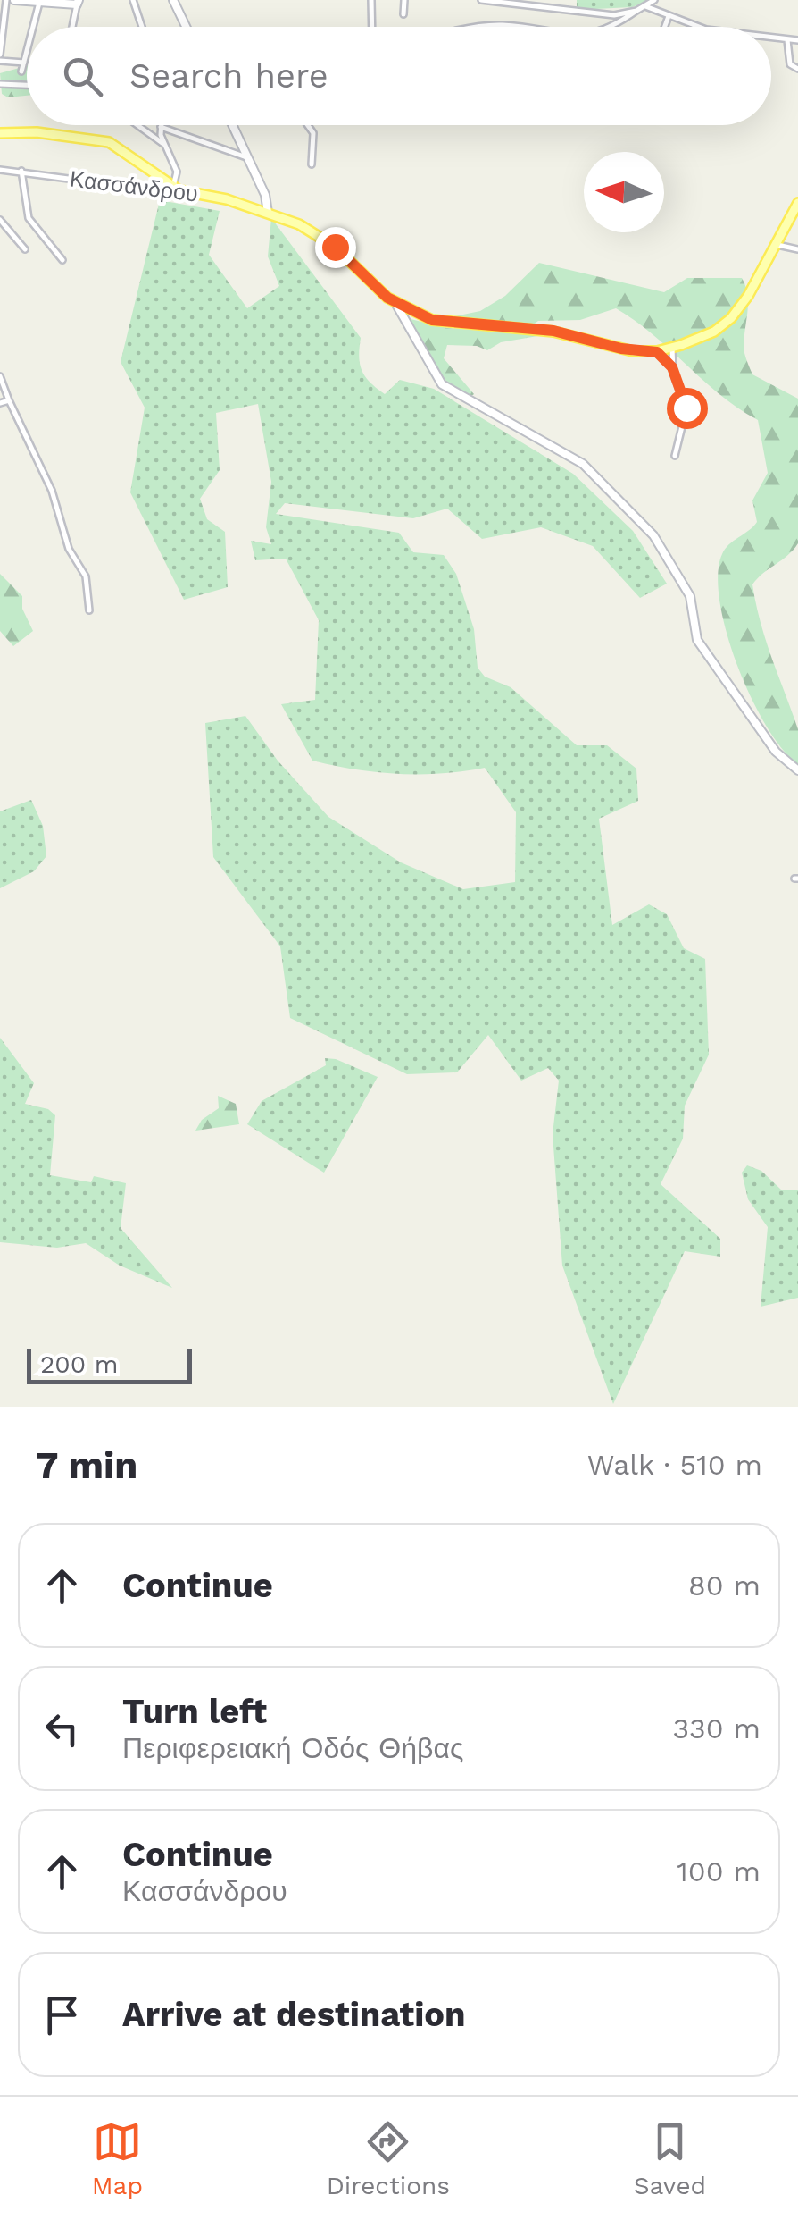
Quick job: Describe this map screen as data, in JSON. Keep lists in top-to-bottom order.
{
  "streets": {
    "main road": ["Κασσάνδρου"]
  },
  "scale_bar": "200 m",
  "north": "left",
  "page": {
    "search": "Search here",
    "scale": "200 m",
    "heading": ["7 min", "Walk · 510 m"],
    "list": [
      ["Continue", "80 m"],
      ["Turn left", "Περιφερειακή Οδός Θήβας", "330 m"],
      ["Continue", "Κασσάνδρου", "100 m"],
      "Arrive at destination"
    ],
    "nav": ["Map", "Directions", "Saved"]
  }
}
